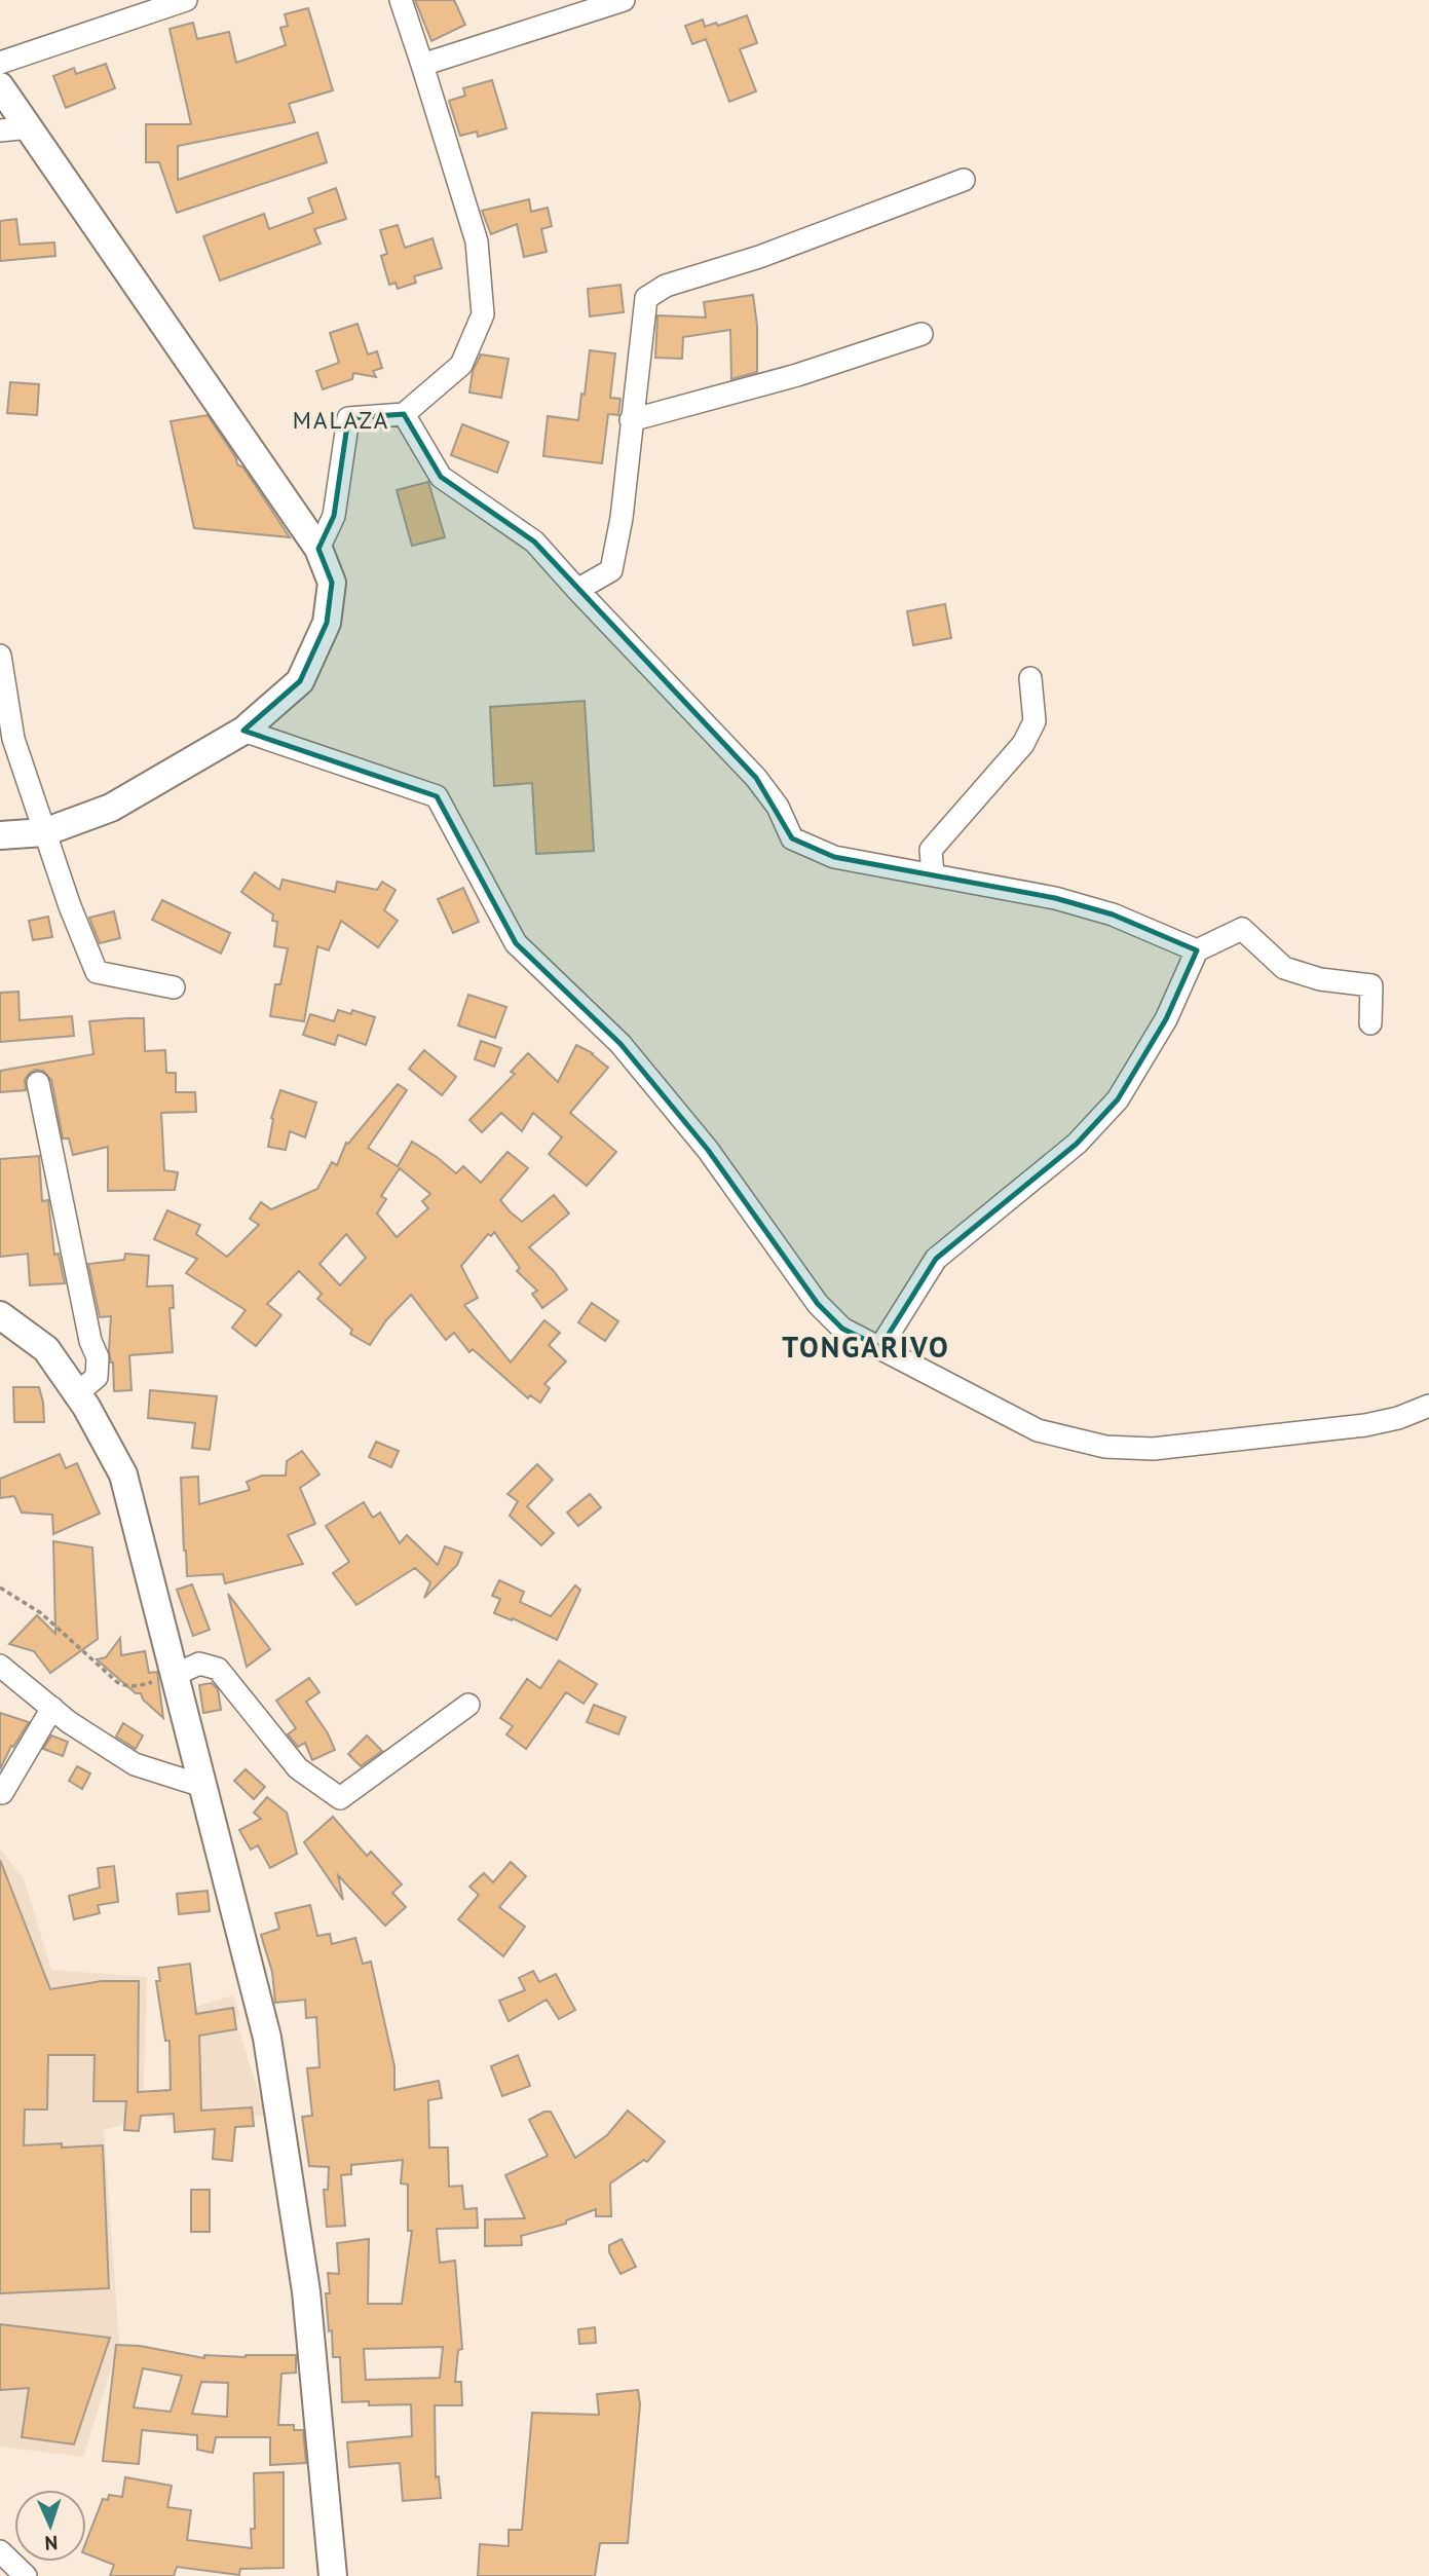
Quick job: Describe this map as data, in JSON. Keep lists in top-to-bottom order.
{
  "districts": ["MALAZA", "TONGARIVO"],
  "north": "bottom"
}
